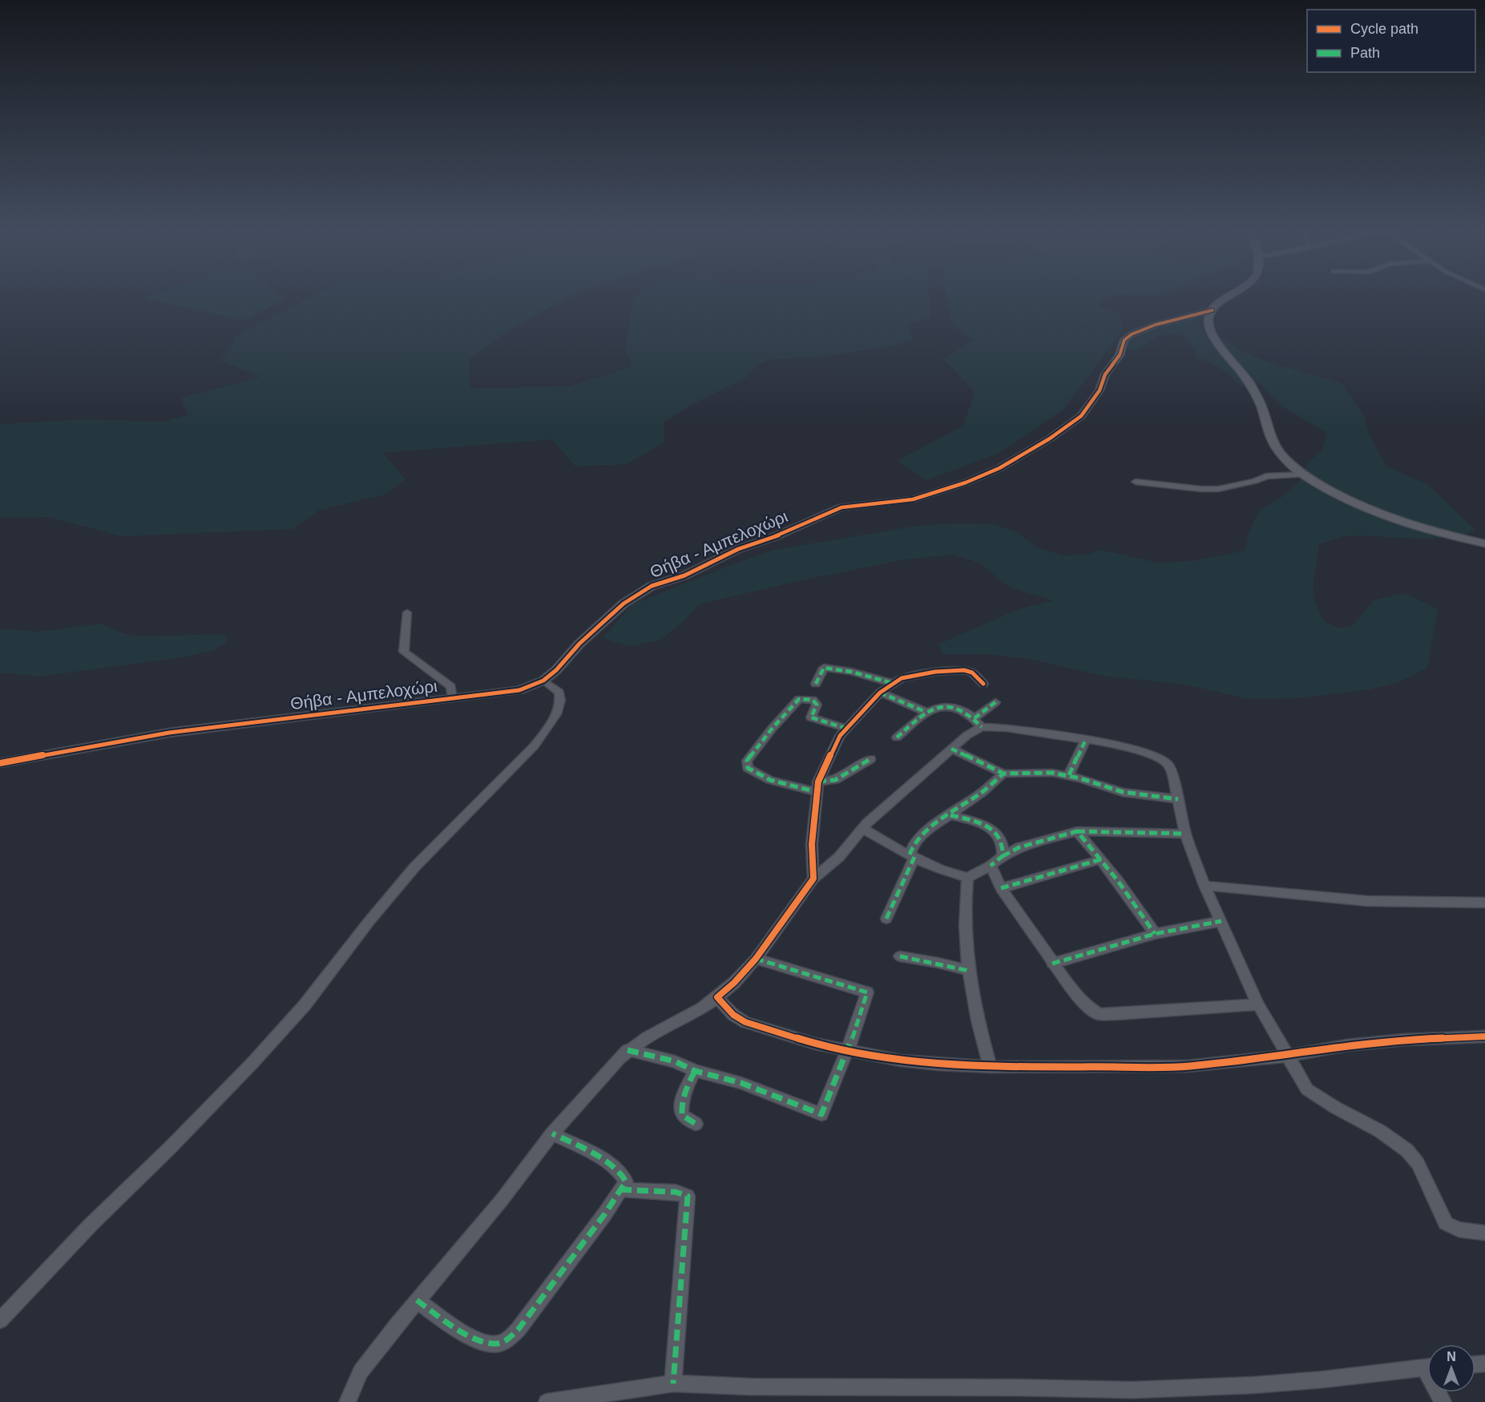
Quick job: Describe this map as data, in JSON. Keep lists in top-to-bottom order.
{
  "streets": {
    "street": ["Θήβα - Αμπελοχώρι"]
  },
  "legend": ["Cycle path", "Path"],
  "north": "top"
}
